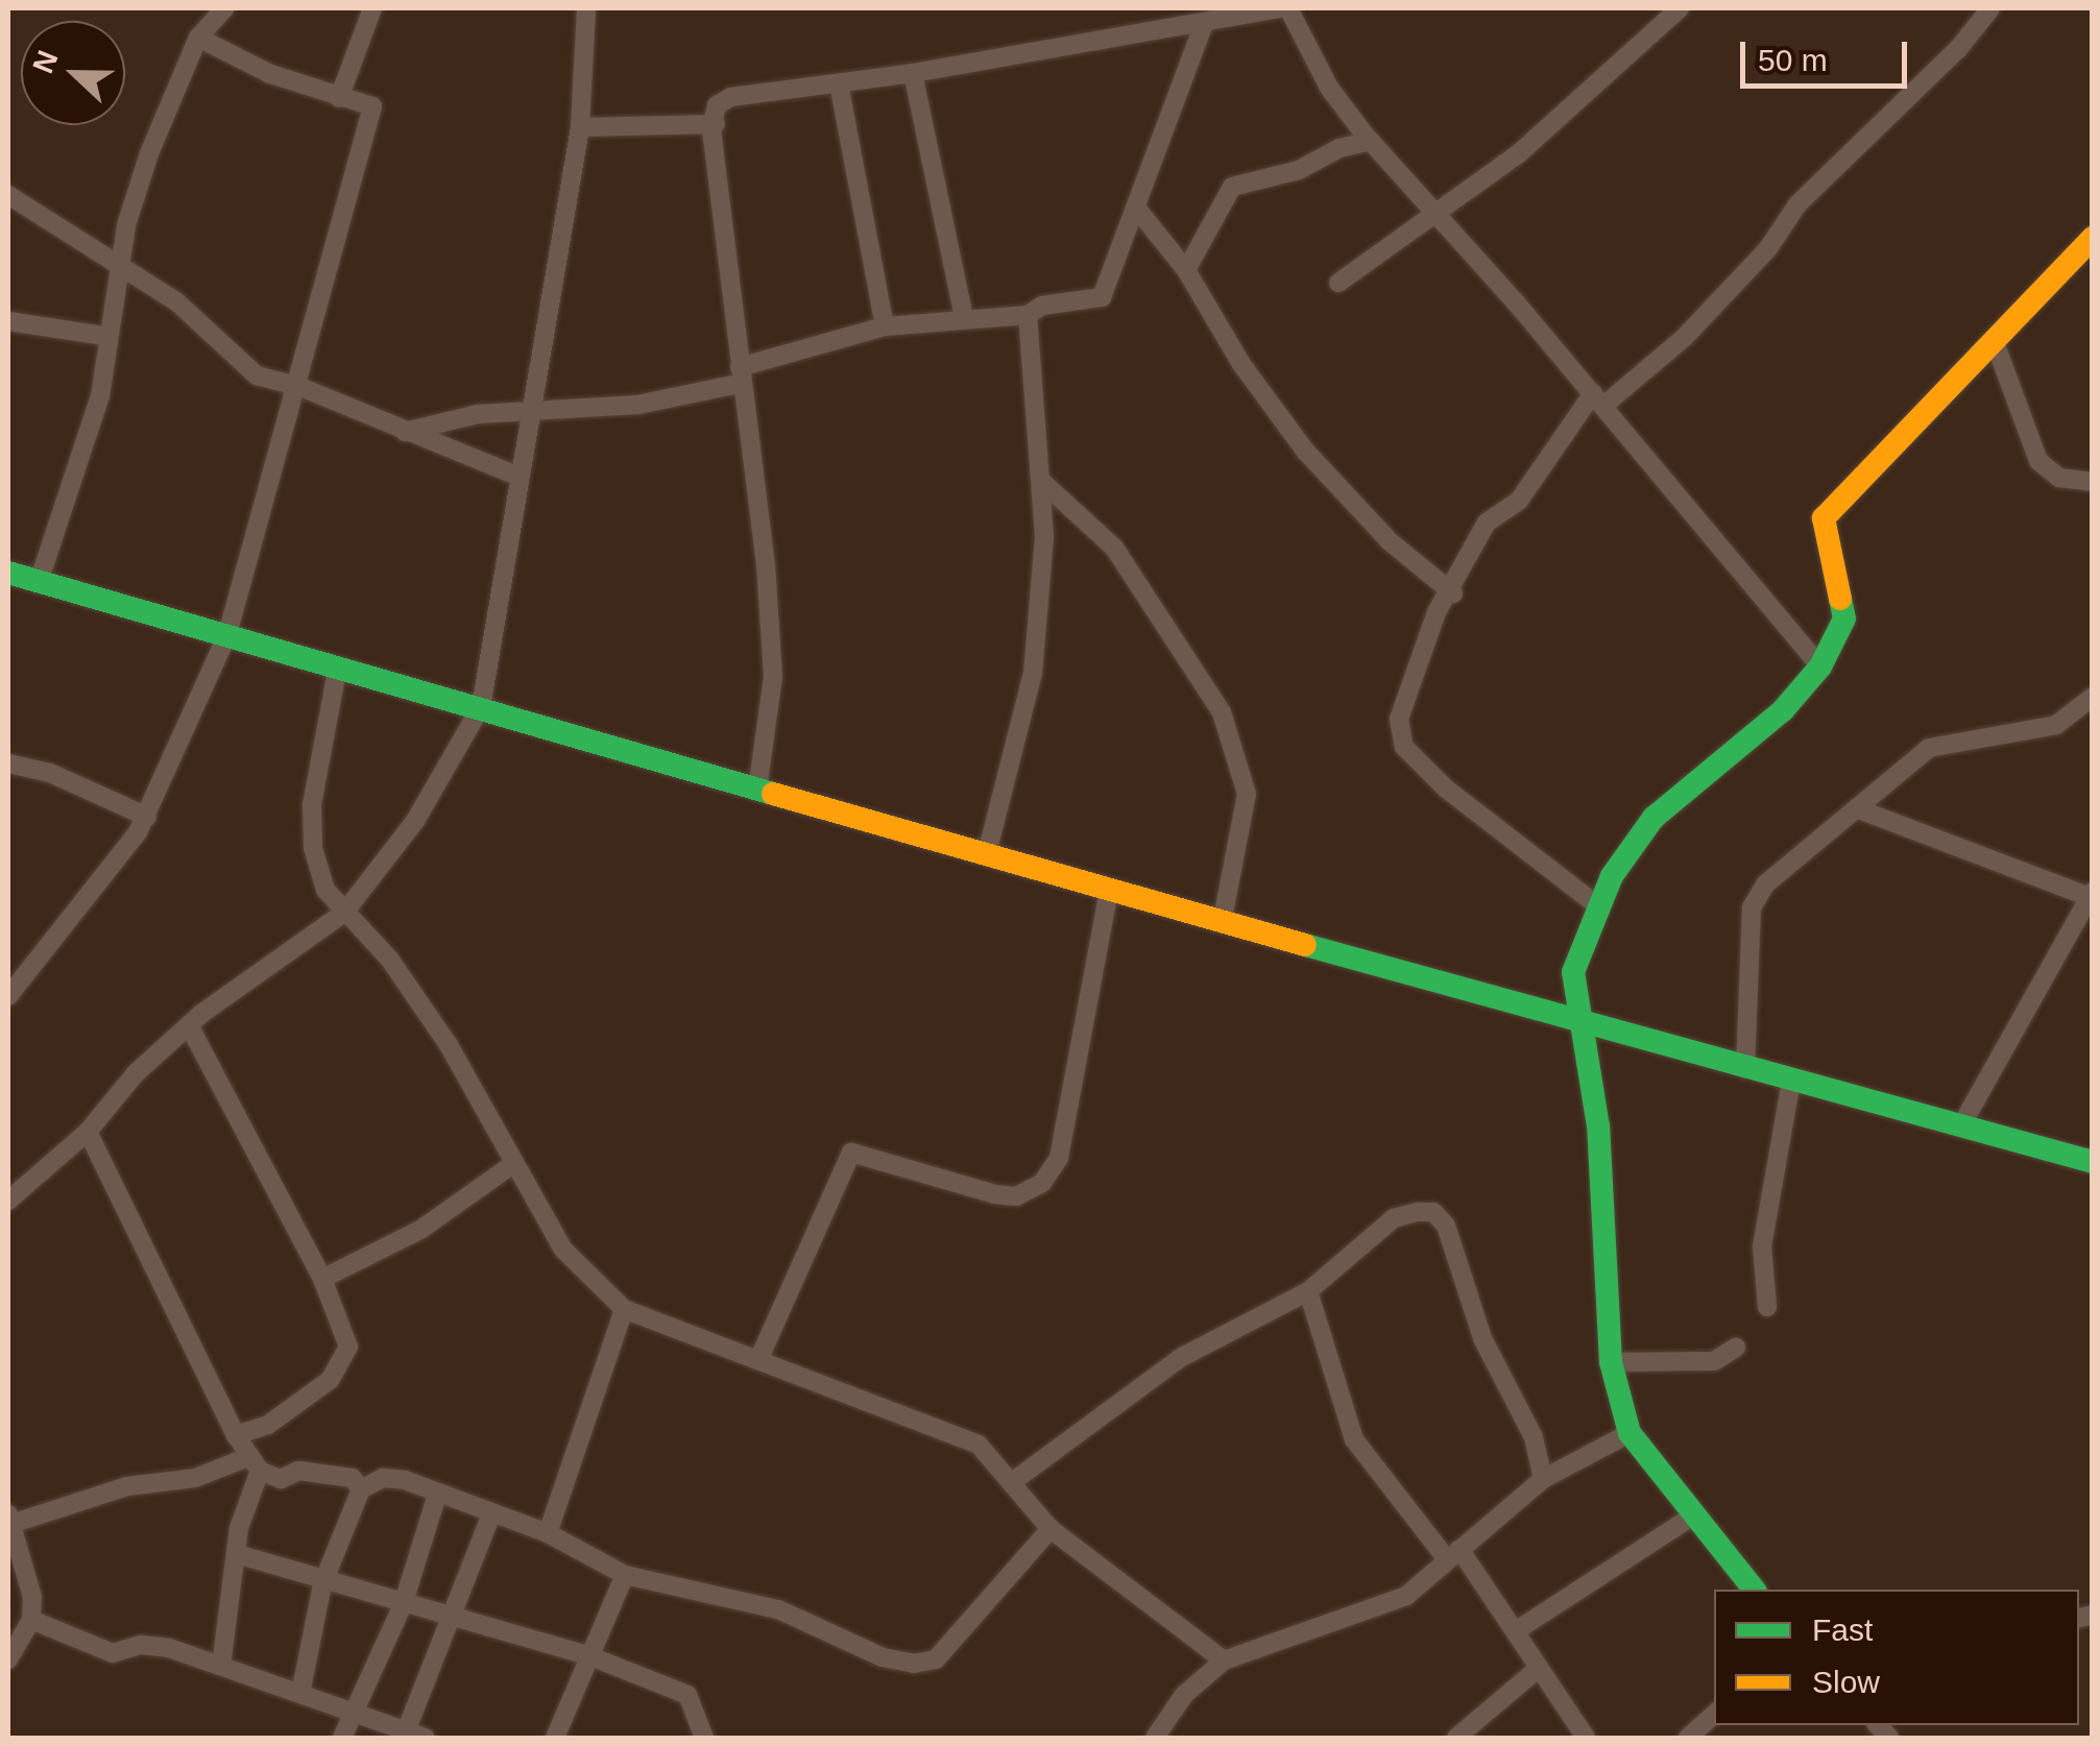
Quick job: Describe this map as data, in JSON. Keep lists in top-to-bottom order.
{
  "legend": ["Fast", "Slow"],
  "scale_bar": "50 m",
  "north": "left"
}
